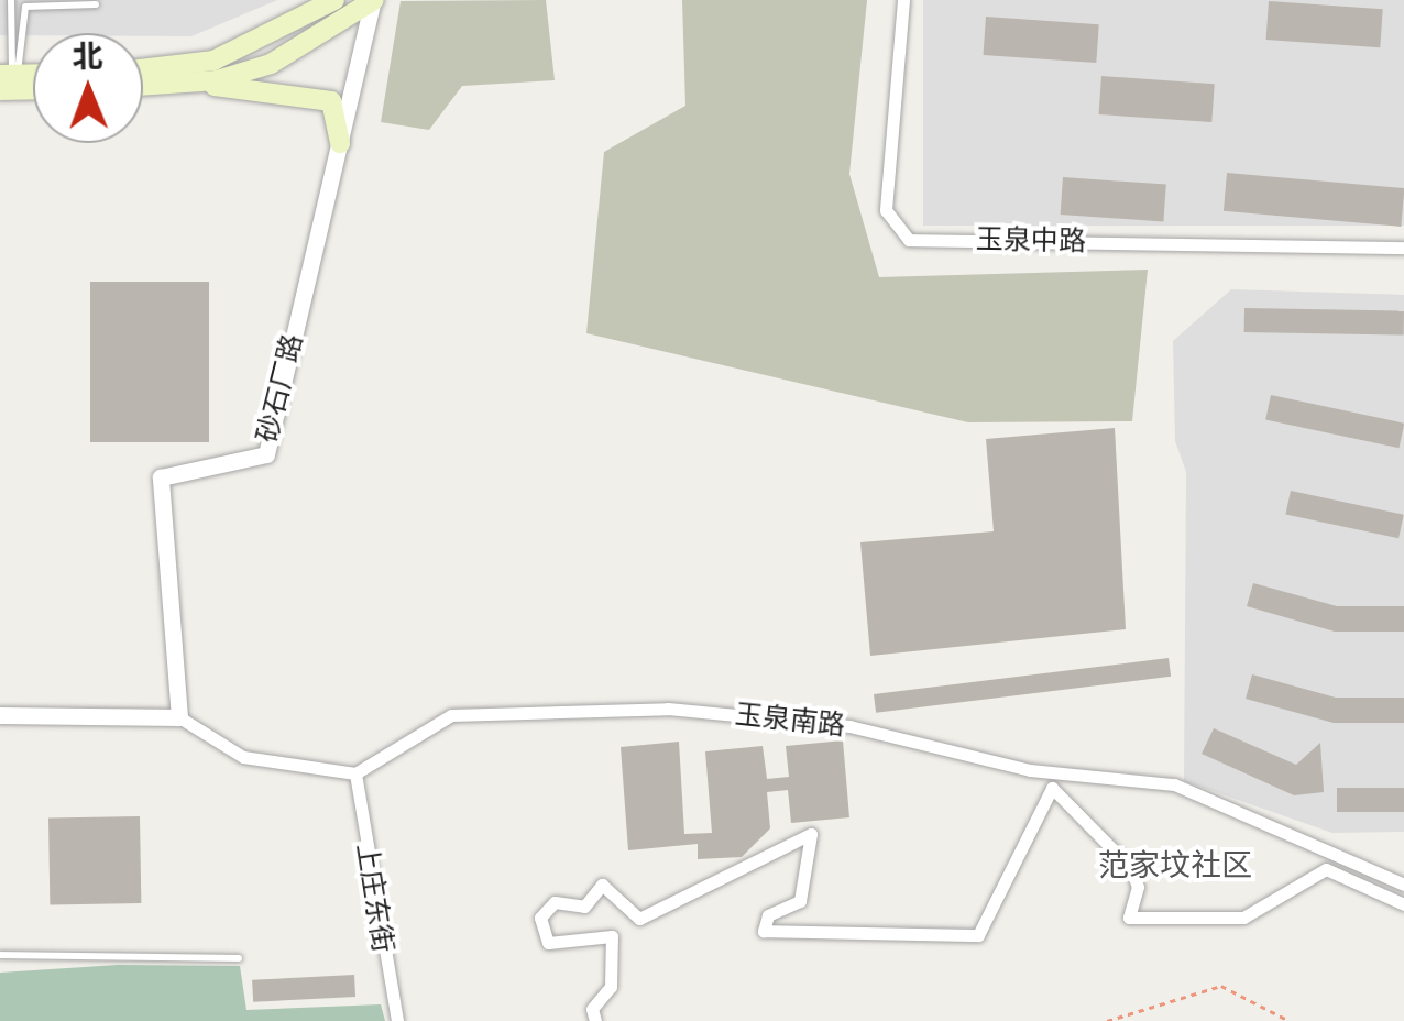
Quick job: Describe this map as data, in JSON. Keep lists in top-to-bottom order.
{
  "streets": {
    "street": [
      "玉泉中路",
      "砂石厂路",
      "玉泉南路",
      "上庄东街"
    ]
  },
  "crossings": [
    ["玉泉南路", "上庄东街"]
  ],
  "districts": ["范家坟社区"],
  "north": "top"
}
